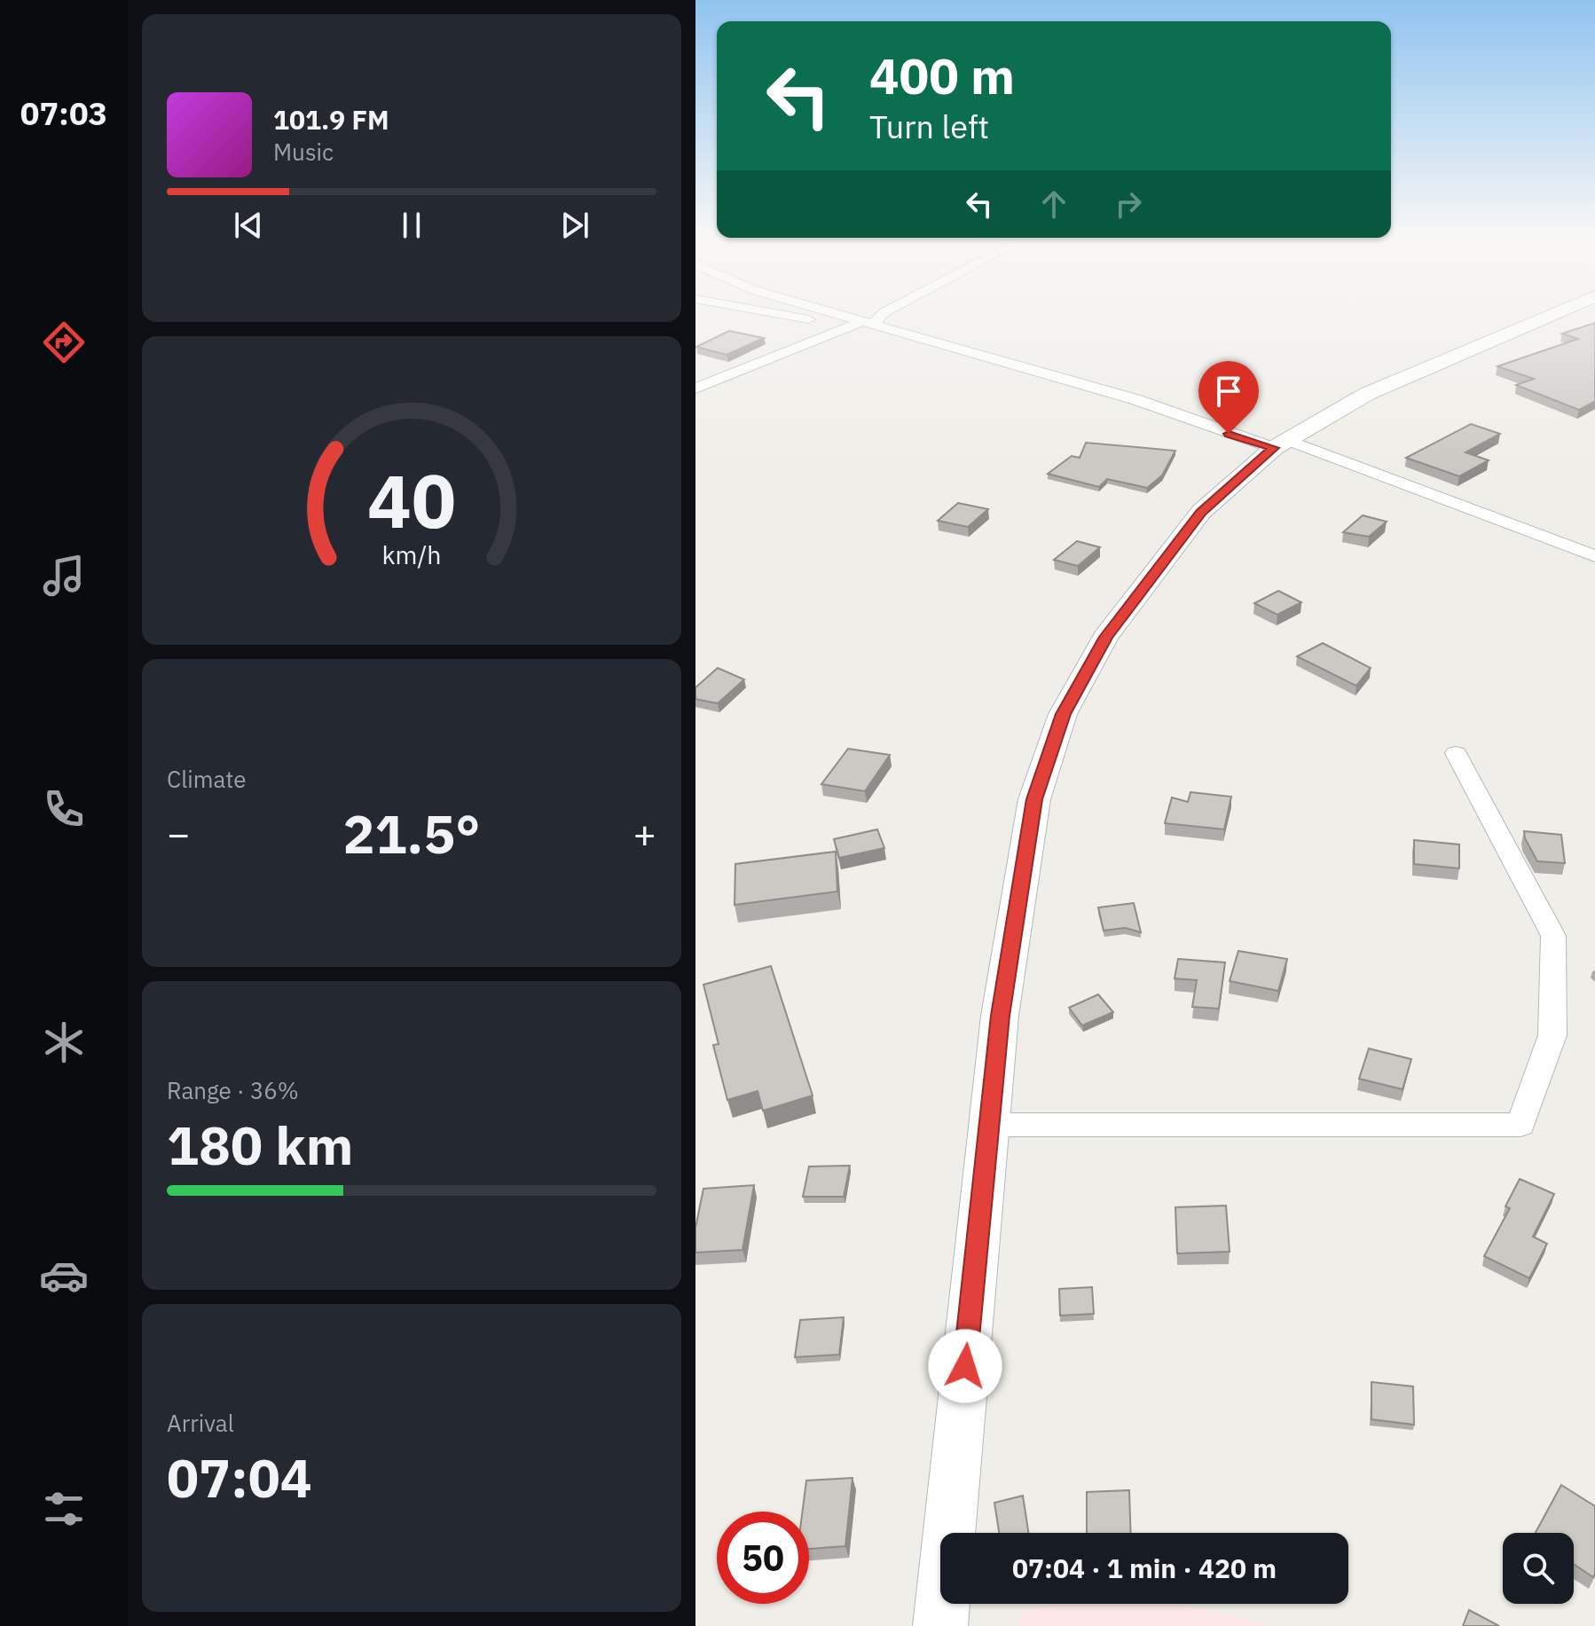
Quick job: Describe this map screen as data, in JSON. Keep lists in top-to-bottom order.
{
  "page": {
    "tabs": "07:03",
    "turn": ["400 m", "Turn left"],
    "song": ["101.9 FM", "Music"],
    "tile": [
      "Climate",
      ["Range · 36%", "180 km"],
      ["Arrival", "07:04"]
    ],
    "heat": ["−", "21.5°", "+"],
    "limit": "50",
    "trip": "07:04 · 1 min · 420 m",
    "gauge": ["40", "km/h"]
  }
}
